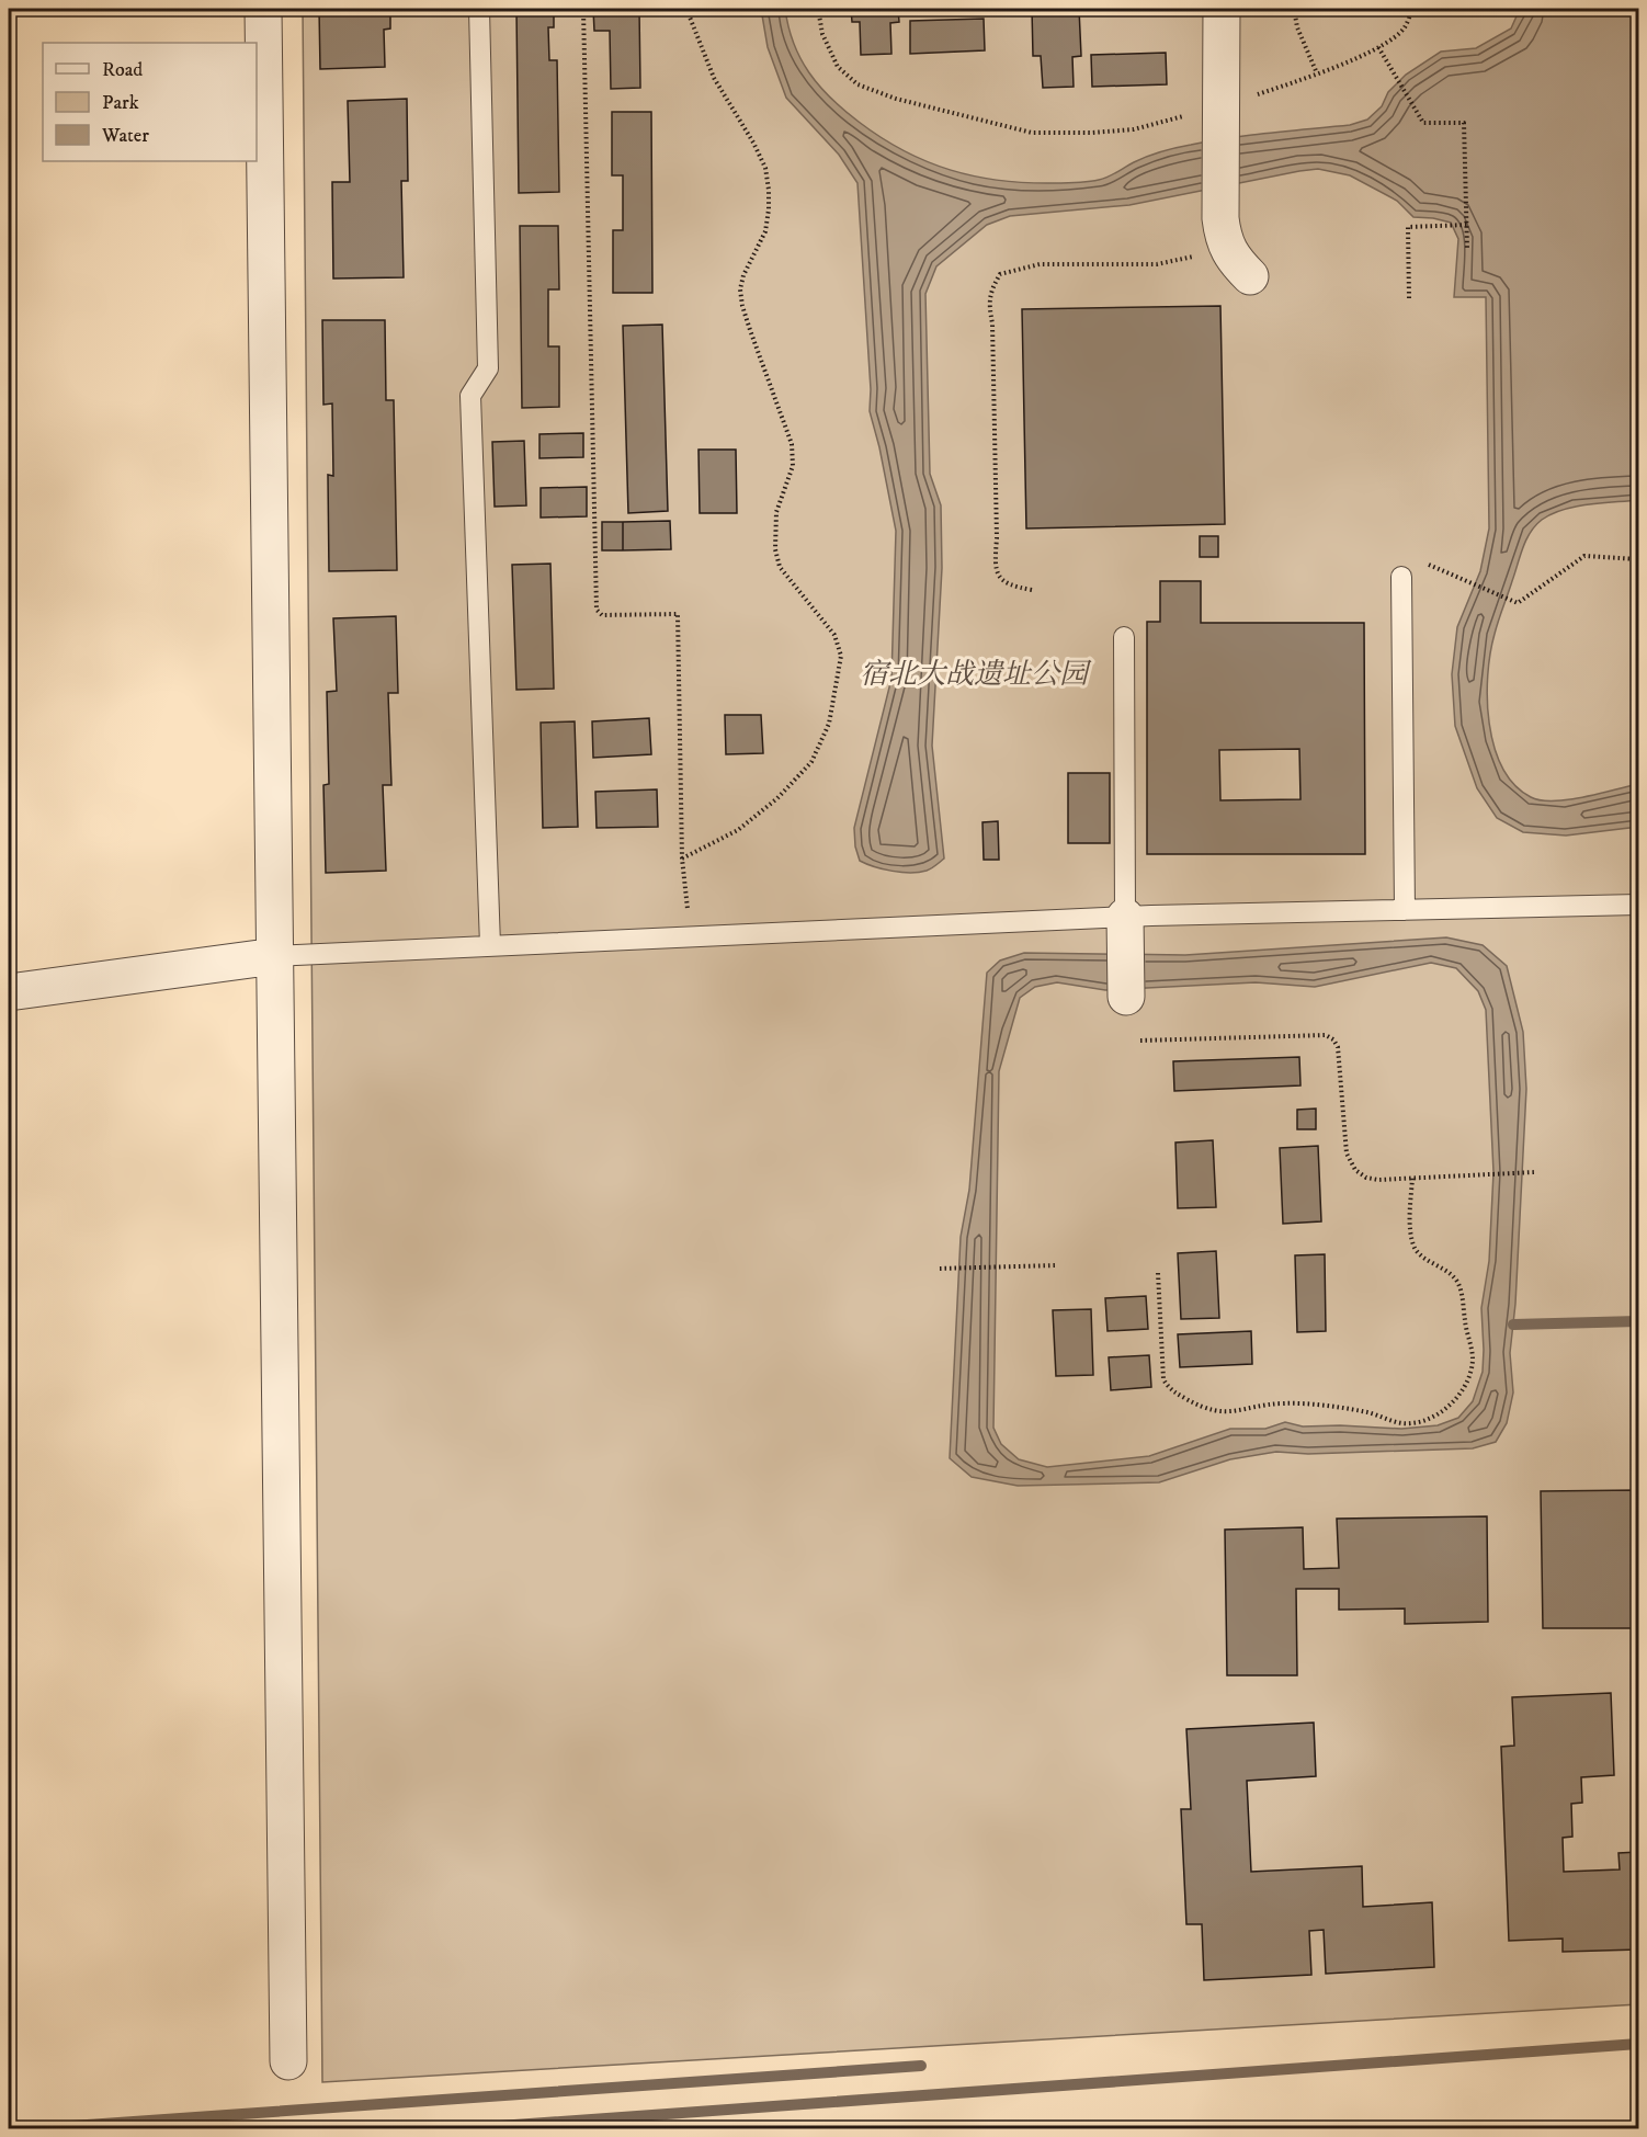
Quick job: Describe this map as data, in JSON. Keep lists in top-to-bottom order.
{
  "parks": ["宿北大战遗址公园"],
  "legend": ["Road", "Park", "Water"]
}
